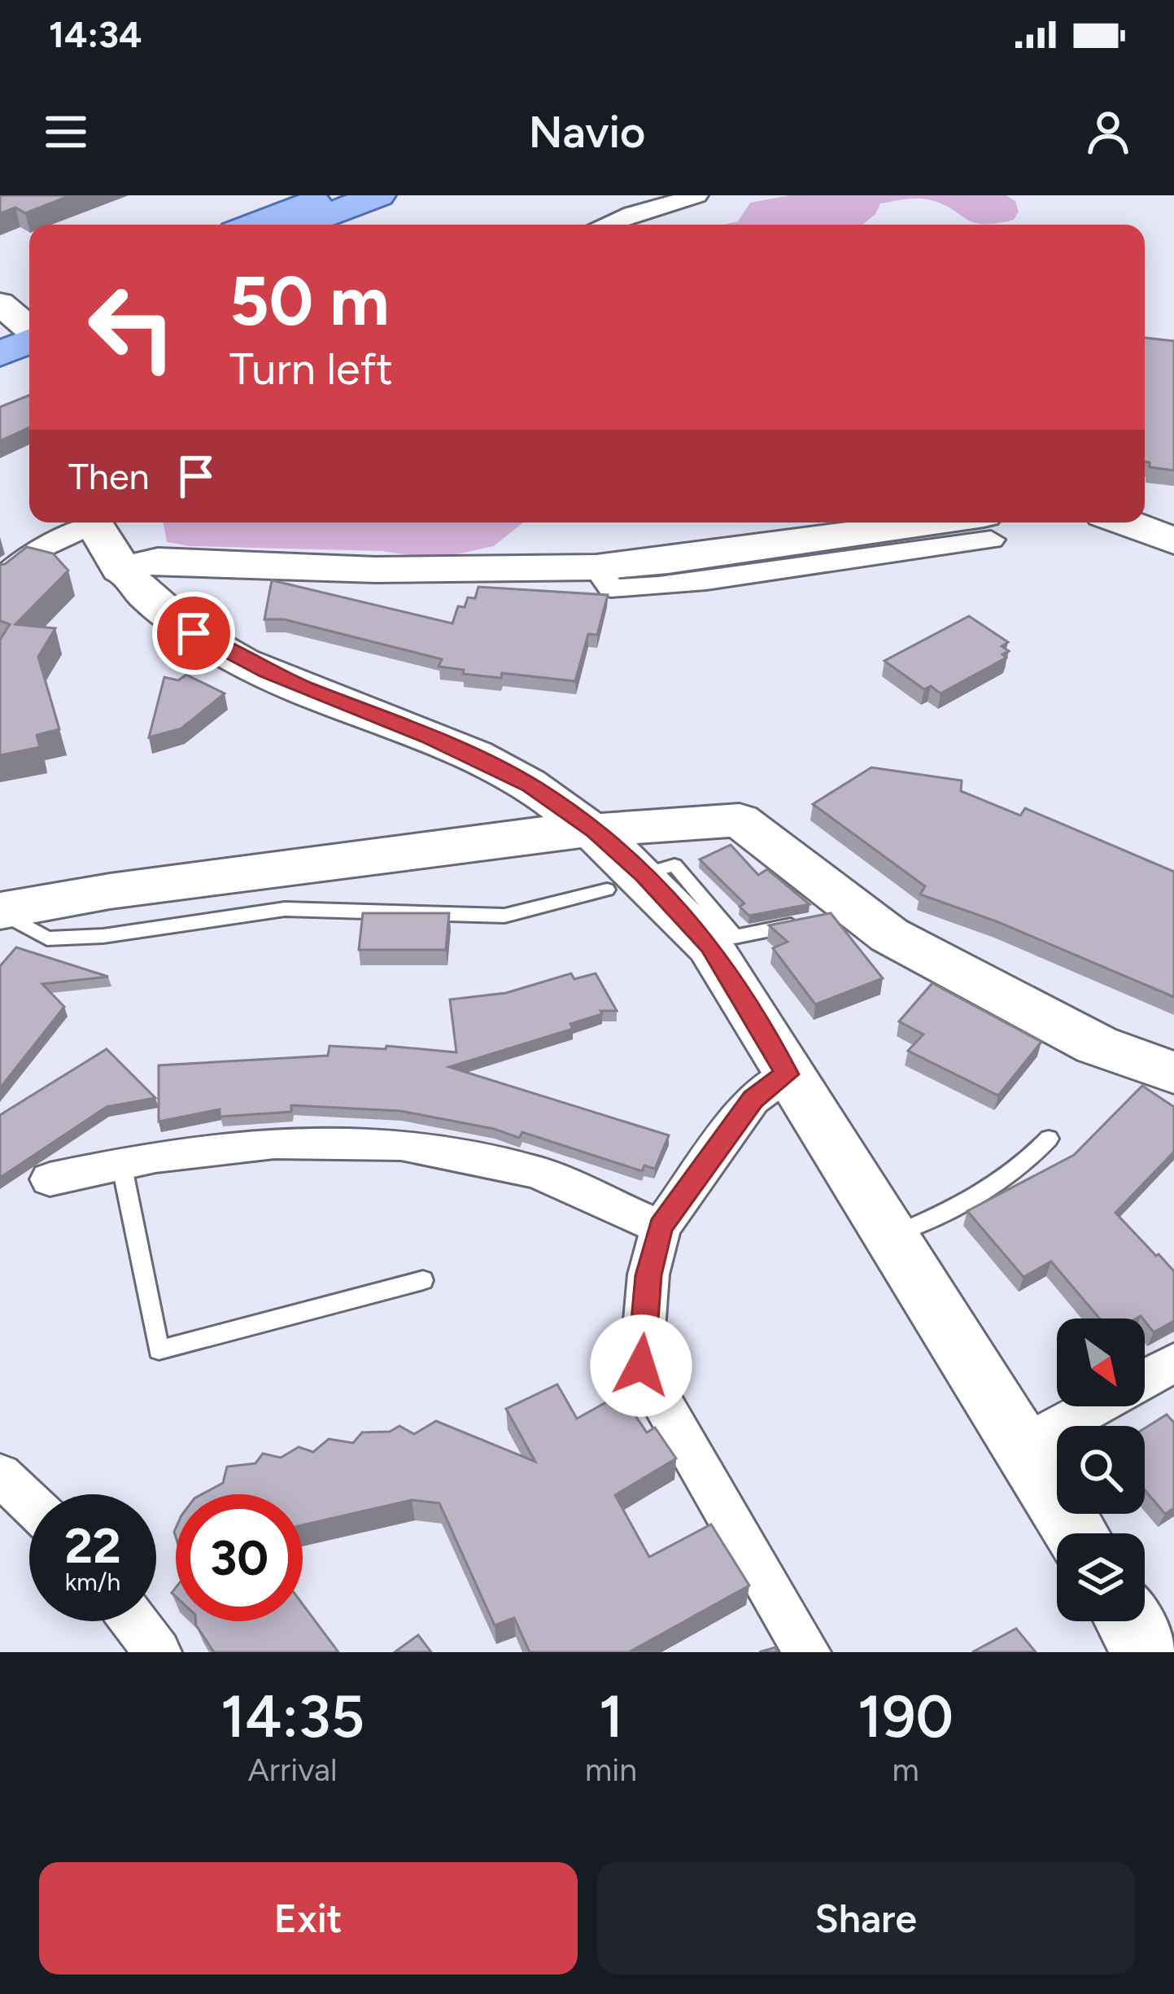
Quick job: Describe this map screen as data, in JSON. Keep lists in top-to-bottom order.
{
  "north": "bottom right",
  "page": {
    "status": "14:34",
    "header": "Navio",
    "turn": ["50 m", "Turn left"],
    "then": "Then",
    "speed": "22 km/h",
    "limit": "30",
    "eta": [
      "14:35",
      "Arrival",
      "1",
      "min",
      "190",
      "m"
    ],
    "buttons": ["Exit", "Share"]
  }
}
